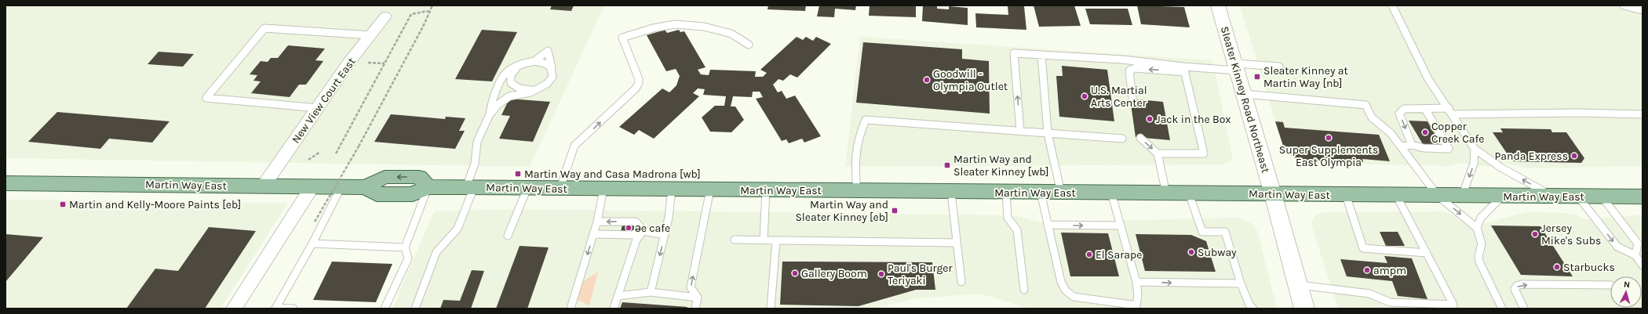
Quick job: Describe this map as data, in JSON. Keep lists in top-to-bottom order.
{
  "streets": {
    "main road": ["Martin Way East"],
    "street": ["Sleater Kinney Road Northeast", "New View Court East"]
  },
  "crossings": [
    ["Sleater Kinney Road Northeast", "Martin Way East"],
    ["New View Court East", "Martin Way East"]
  ],
  "places": {
    "transit": [
      "Sleater Kinney at Martin Way [nb]",
      "Martin Way and Sleater Kinney [wb]",
      "Martin Way and Casa Madrona [wb]",
      "Martin and Kelly-Moore Paints [eb]",
      "Martin Way and Sleater Kinney [eb]"
    ],
    "other": [
      "Goodwill - Olympia Outlet",
      "U.S. Martial Arts Center",
      "Jack in the Box",
      "Copper Creek Cafe",
      "Super Supplements East Olympia",
      "Panda Express",
      "əe cafe",
      "Jersey Mike's Subs",
      "Subway",
      "El Sarape",
      "Starbucks",
      "ampm",
      "Gallery Boom",
      "Paul's Burger Teriyaki"
    ]
  },
  "north": "top"
}
